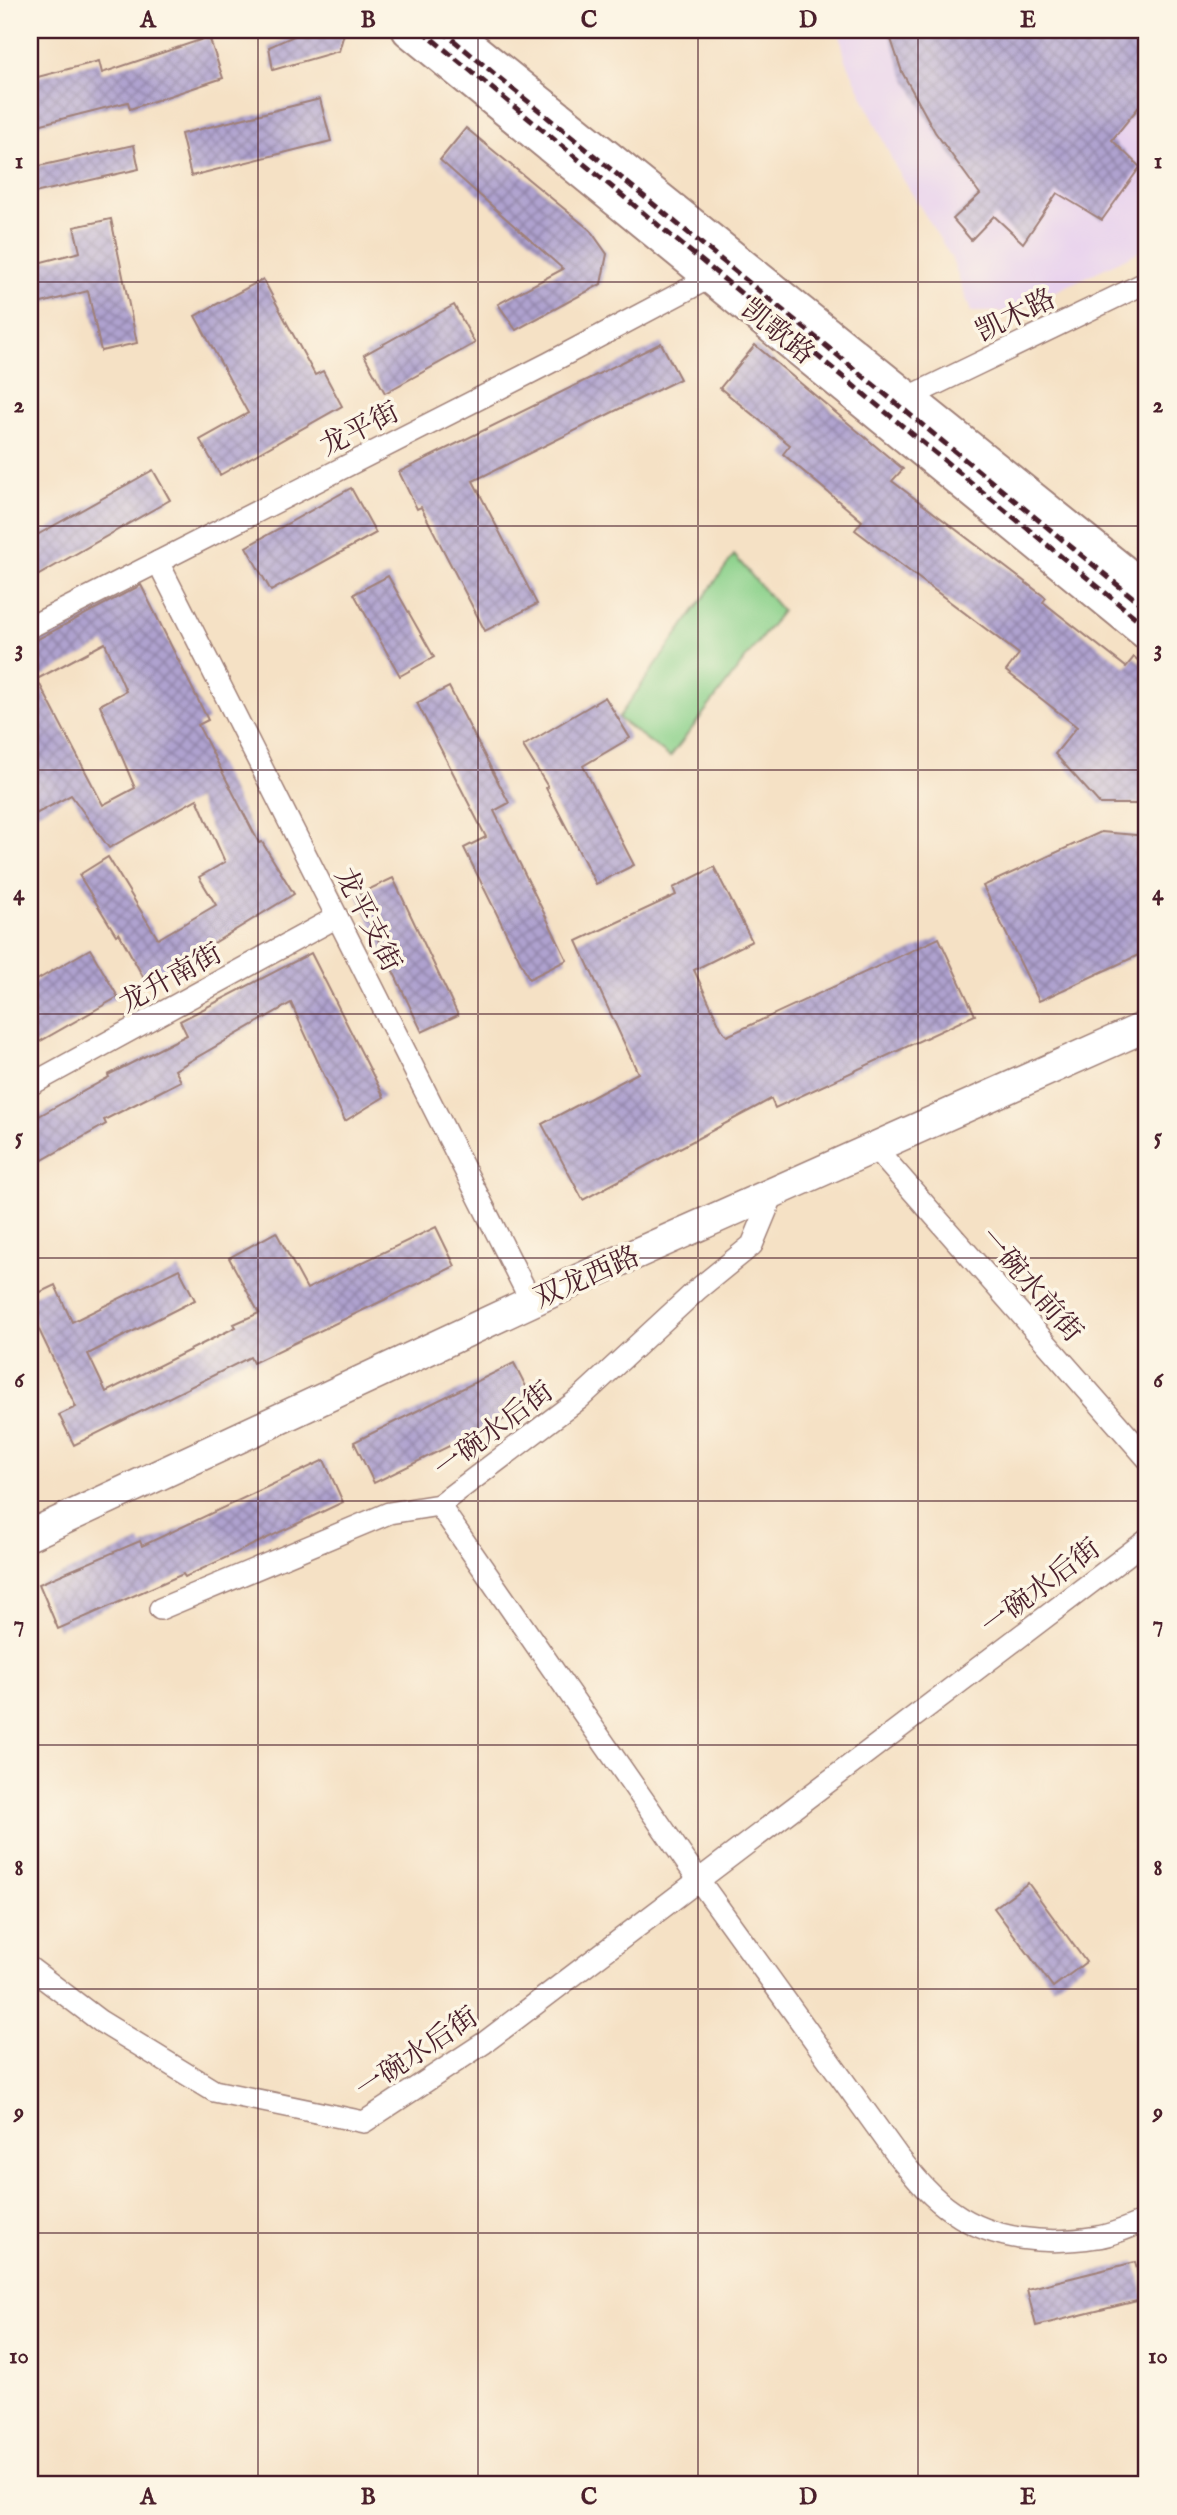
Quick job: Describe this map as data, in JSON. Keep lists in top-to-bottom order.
{
  "streets": {
    "main road": ["凯歌路", "双龙西路"],
    "street": [
      "凯木路",
      "龙平街",
      "龙平支街",
      "龙升南街",
      "一碗水前街",
      "一碗水后街"
    ]
  },
  "crossings": [
    ["凯木路", "凯歌路"],
    ["凯歌路", "龙平街"],
    ["龙平街", "龙平支街"],
    ["龙平支街", "龙升南街"],
    ["龙平支街", "双龙西路"],
    ["双龙西路", "一碗水前街"],
    ["双龙西路", "一碗水后街"]
  ],
  "grid": {
    "columns": [
      "A",
      "B",
      "C",
      "D",
      "E"
    ],
    "rows": [
      "1",
      "2",
      "3",
      "4",
      "5",
      "6",
      "7",
      "8",
      "9",
      "10"
    ]
  }
}
